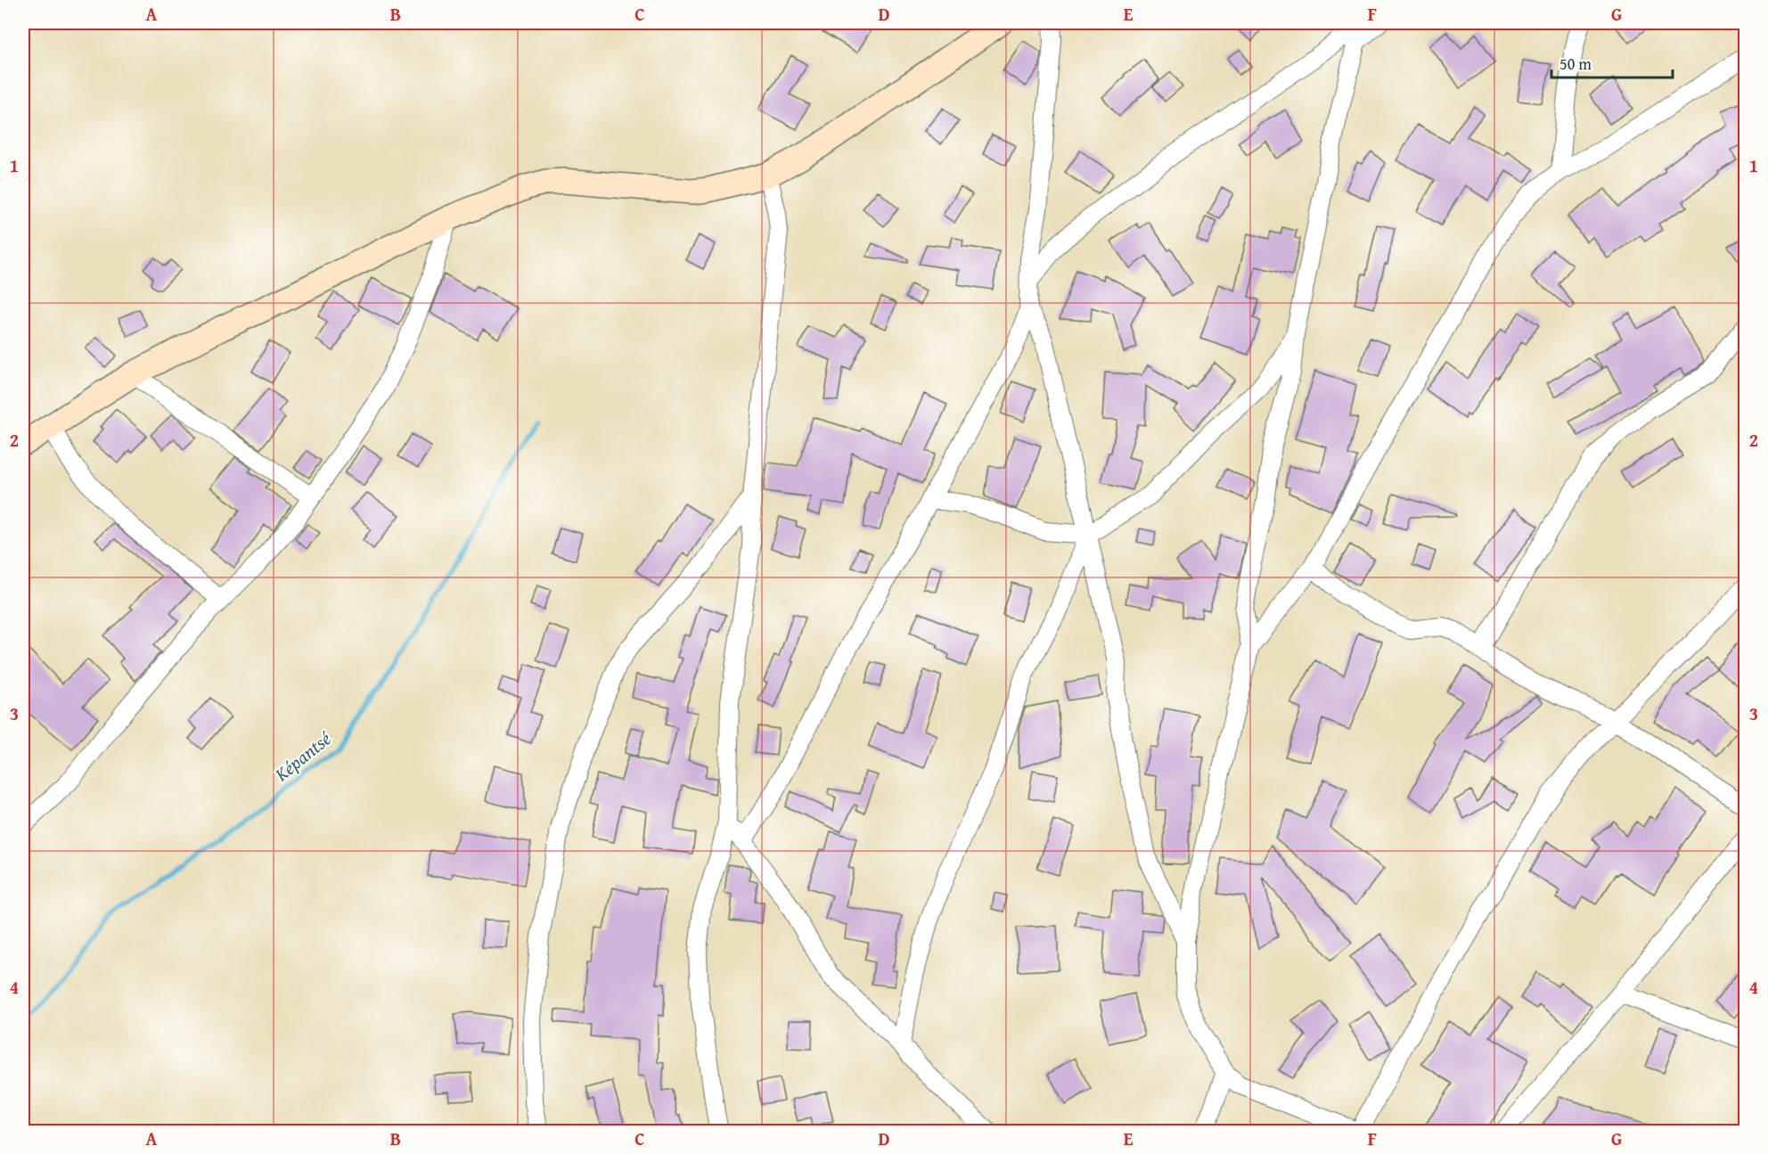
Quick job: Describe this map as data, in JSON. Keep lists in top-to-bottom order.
{
  "water": ["Képantsé"],
  "scale_bar": "50 m",
  "grid": {
    "columns": [
      "A",
      "B",
      "C",
      "D",
      "E",
      "F",
      "G"
    ],
    "rows": [
      "1",
      "2",
      "3",
      "4"
    ]
  }
}
